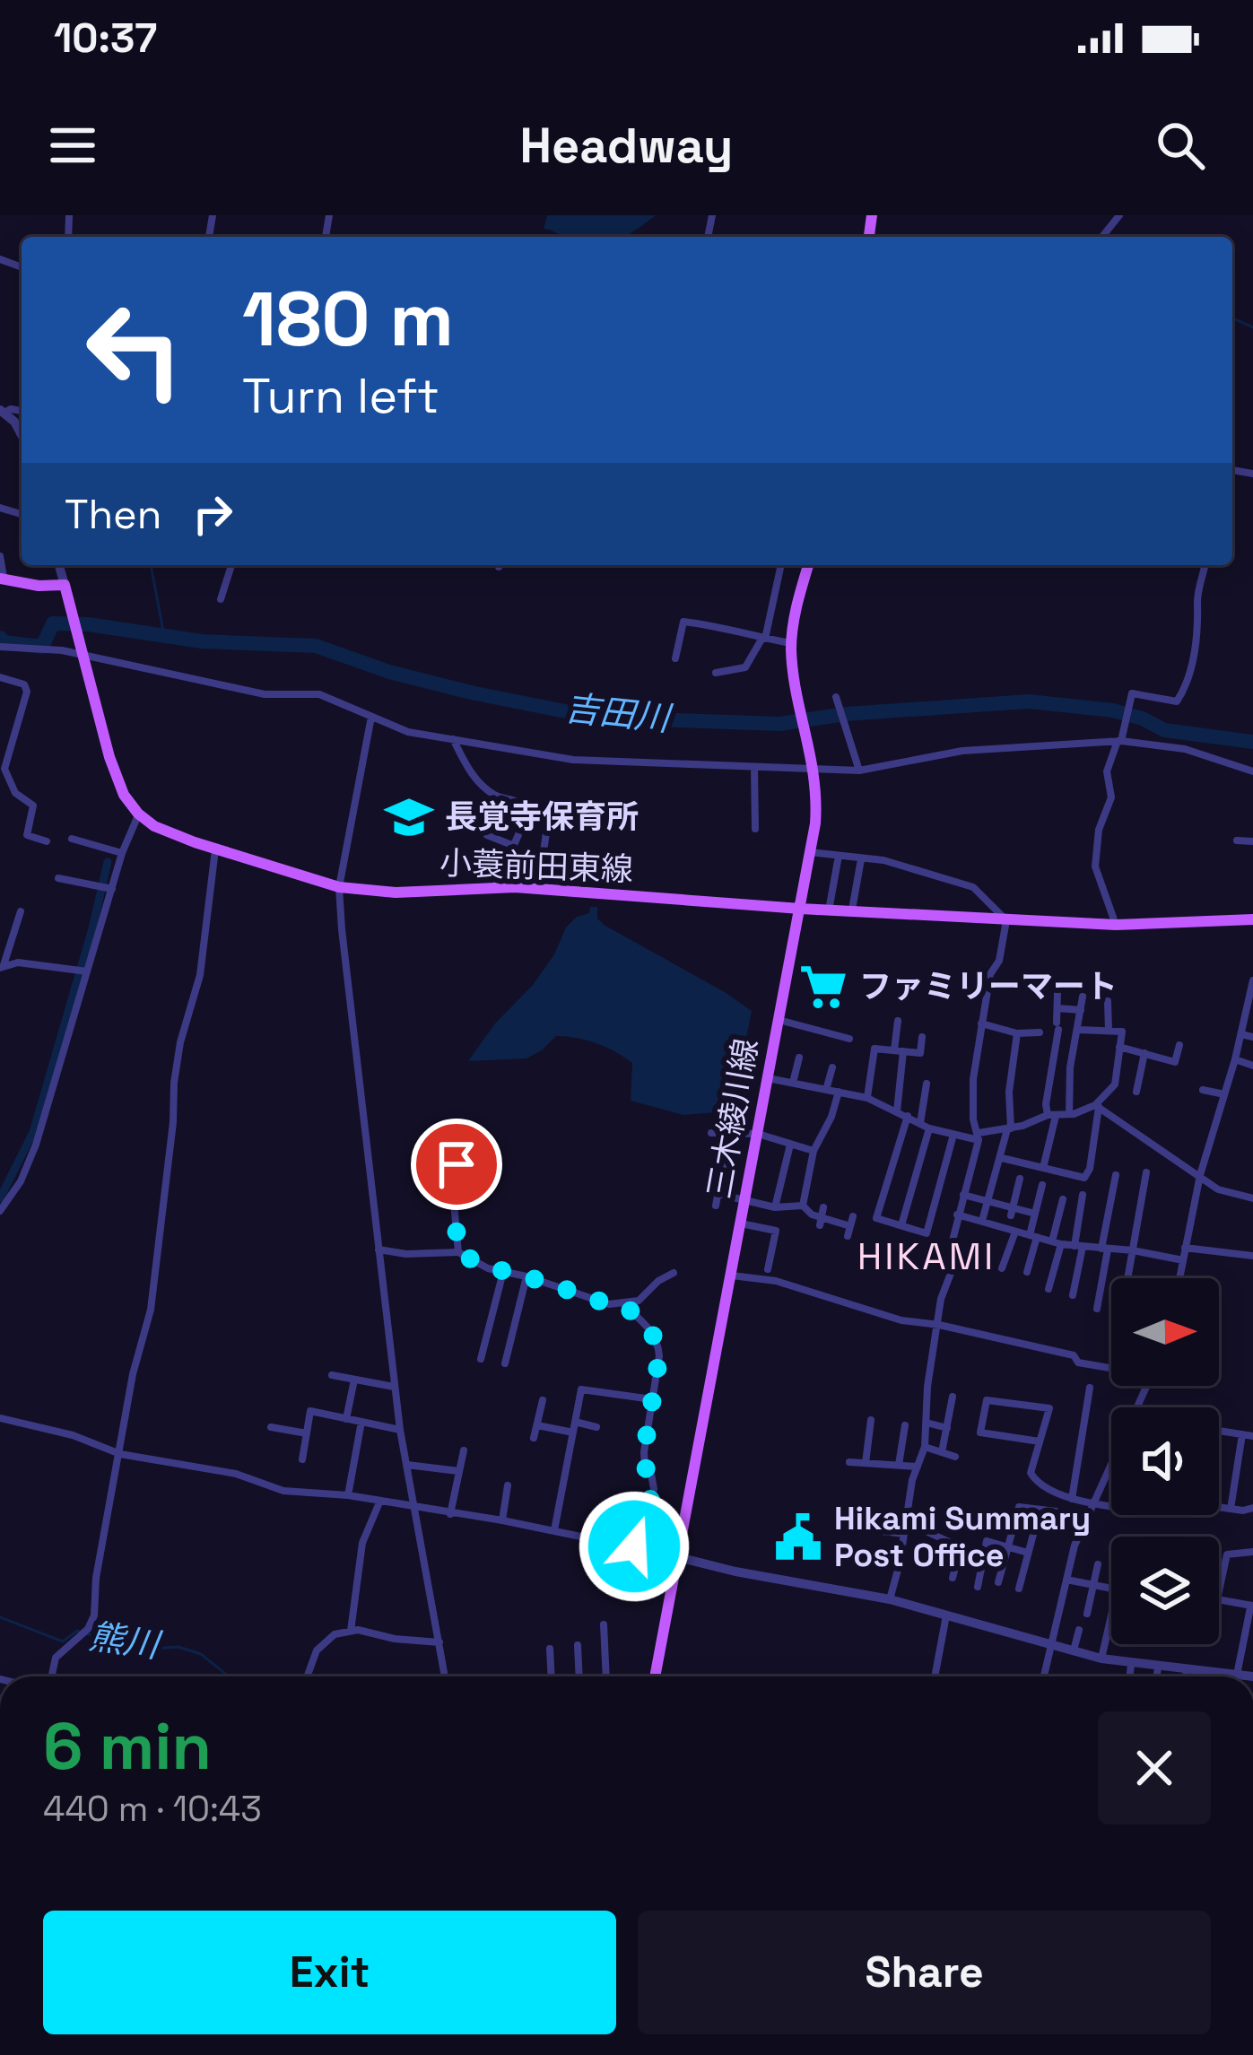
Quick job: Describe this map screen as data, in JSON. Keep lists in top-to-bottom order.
{
  "streets": {
    "main road": ["小蓑前田東線", "三木綾川線"]
  },
  "crossings": [
    ["小蓑前田東線", "三木綾川線"]
  ],
  "districts": ["HIKAMI"],
  "water": ["吉田川", "熊川"],
  "places": {
    "school or university": ["長覚寺保育所"],
    "supermarket": ["ファミリーマート"],
    "public building": ["Hikami Summary Post Office"]
  },
  "north": "right",
  "page": {
    "status": "10:37",
    "header": "Headway",
    "turn": ["180 m", "Turn left"],
    "then": "Then",
    "heading": ["6 min", "440 m · 10:43"],
    "buttons": ["Exit", "Share"]
  }
}
